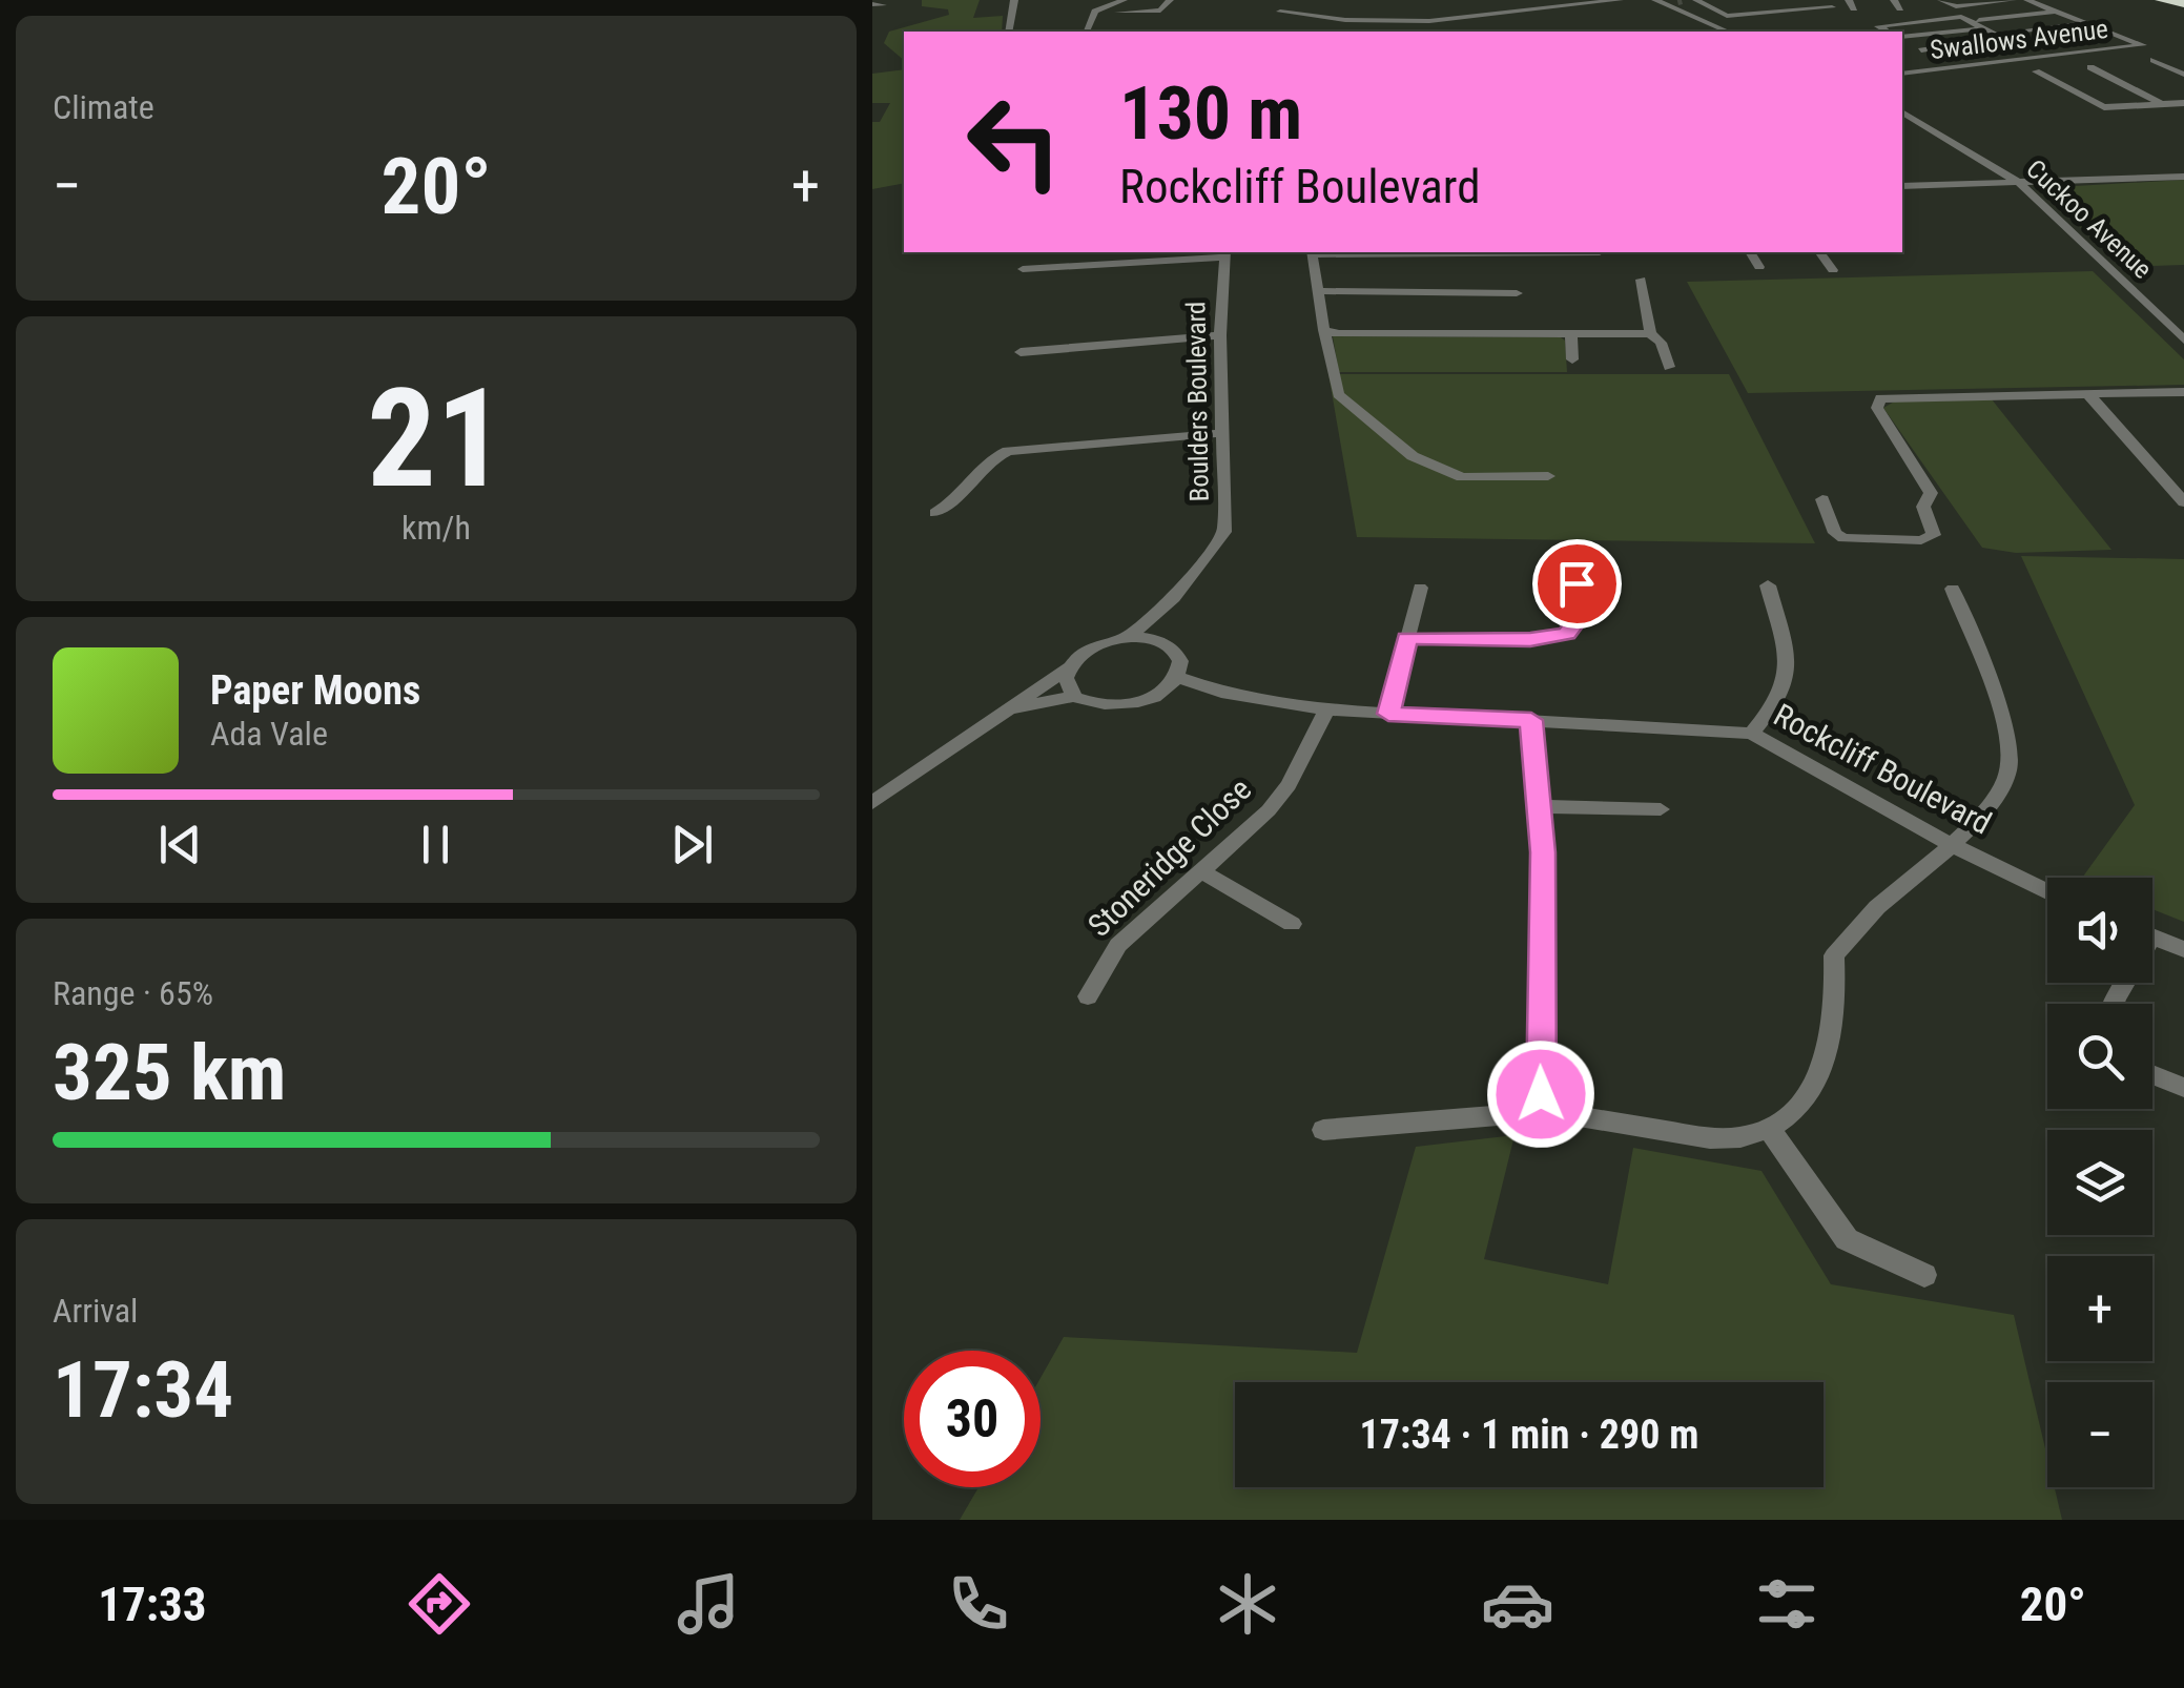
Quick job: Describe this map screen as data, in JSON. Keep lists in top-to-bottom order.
{
  "streets": {
    "street": [
      "Swallows Avenue",
      "Cuckoo Avenue",
      "Boulders Boulevard",
      "Rockcliff Boulevard",
      "Stoneridge Close"
    ]
  },
  "crossings": [
    ["Rockcliff Boulevard", "Stoneridge Close"]
  ],
  "page": {
    "tile": [
      "Climate",
      ["21", "km/h"],
      ["Range · 65%", "325 km"],
      ["Arrival", "17:34"]
    ],
    "turn": ["130 m", "Rockcliff Boulevard"],
    "heat": ["−", "20°", "+"],
    "song": ["Paper Moons", "Ada Vale"],
    "map_buttons": ["+", "−"],
    "limit": "30",
    "trip": "17:34 · 1 min · 290 m",
    "tabs": ["17:33", "20°"]
  }
}
